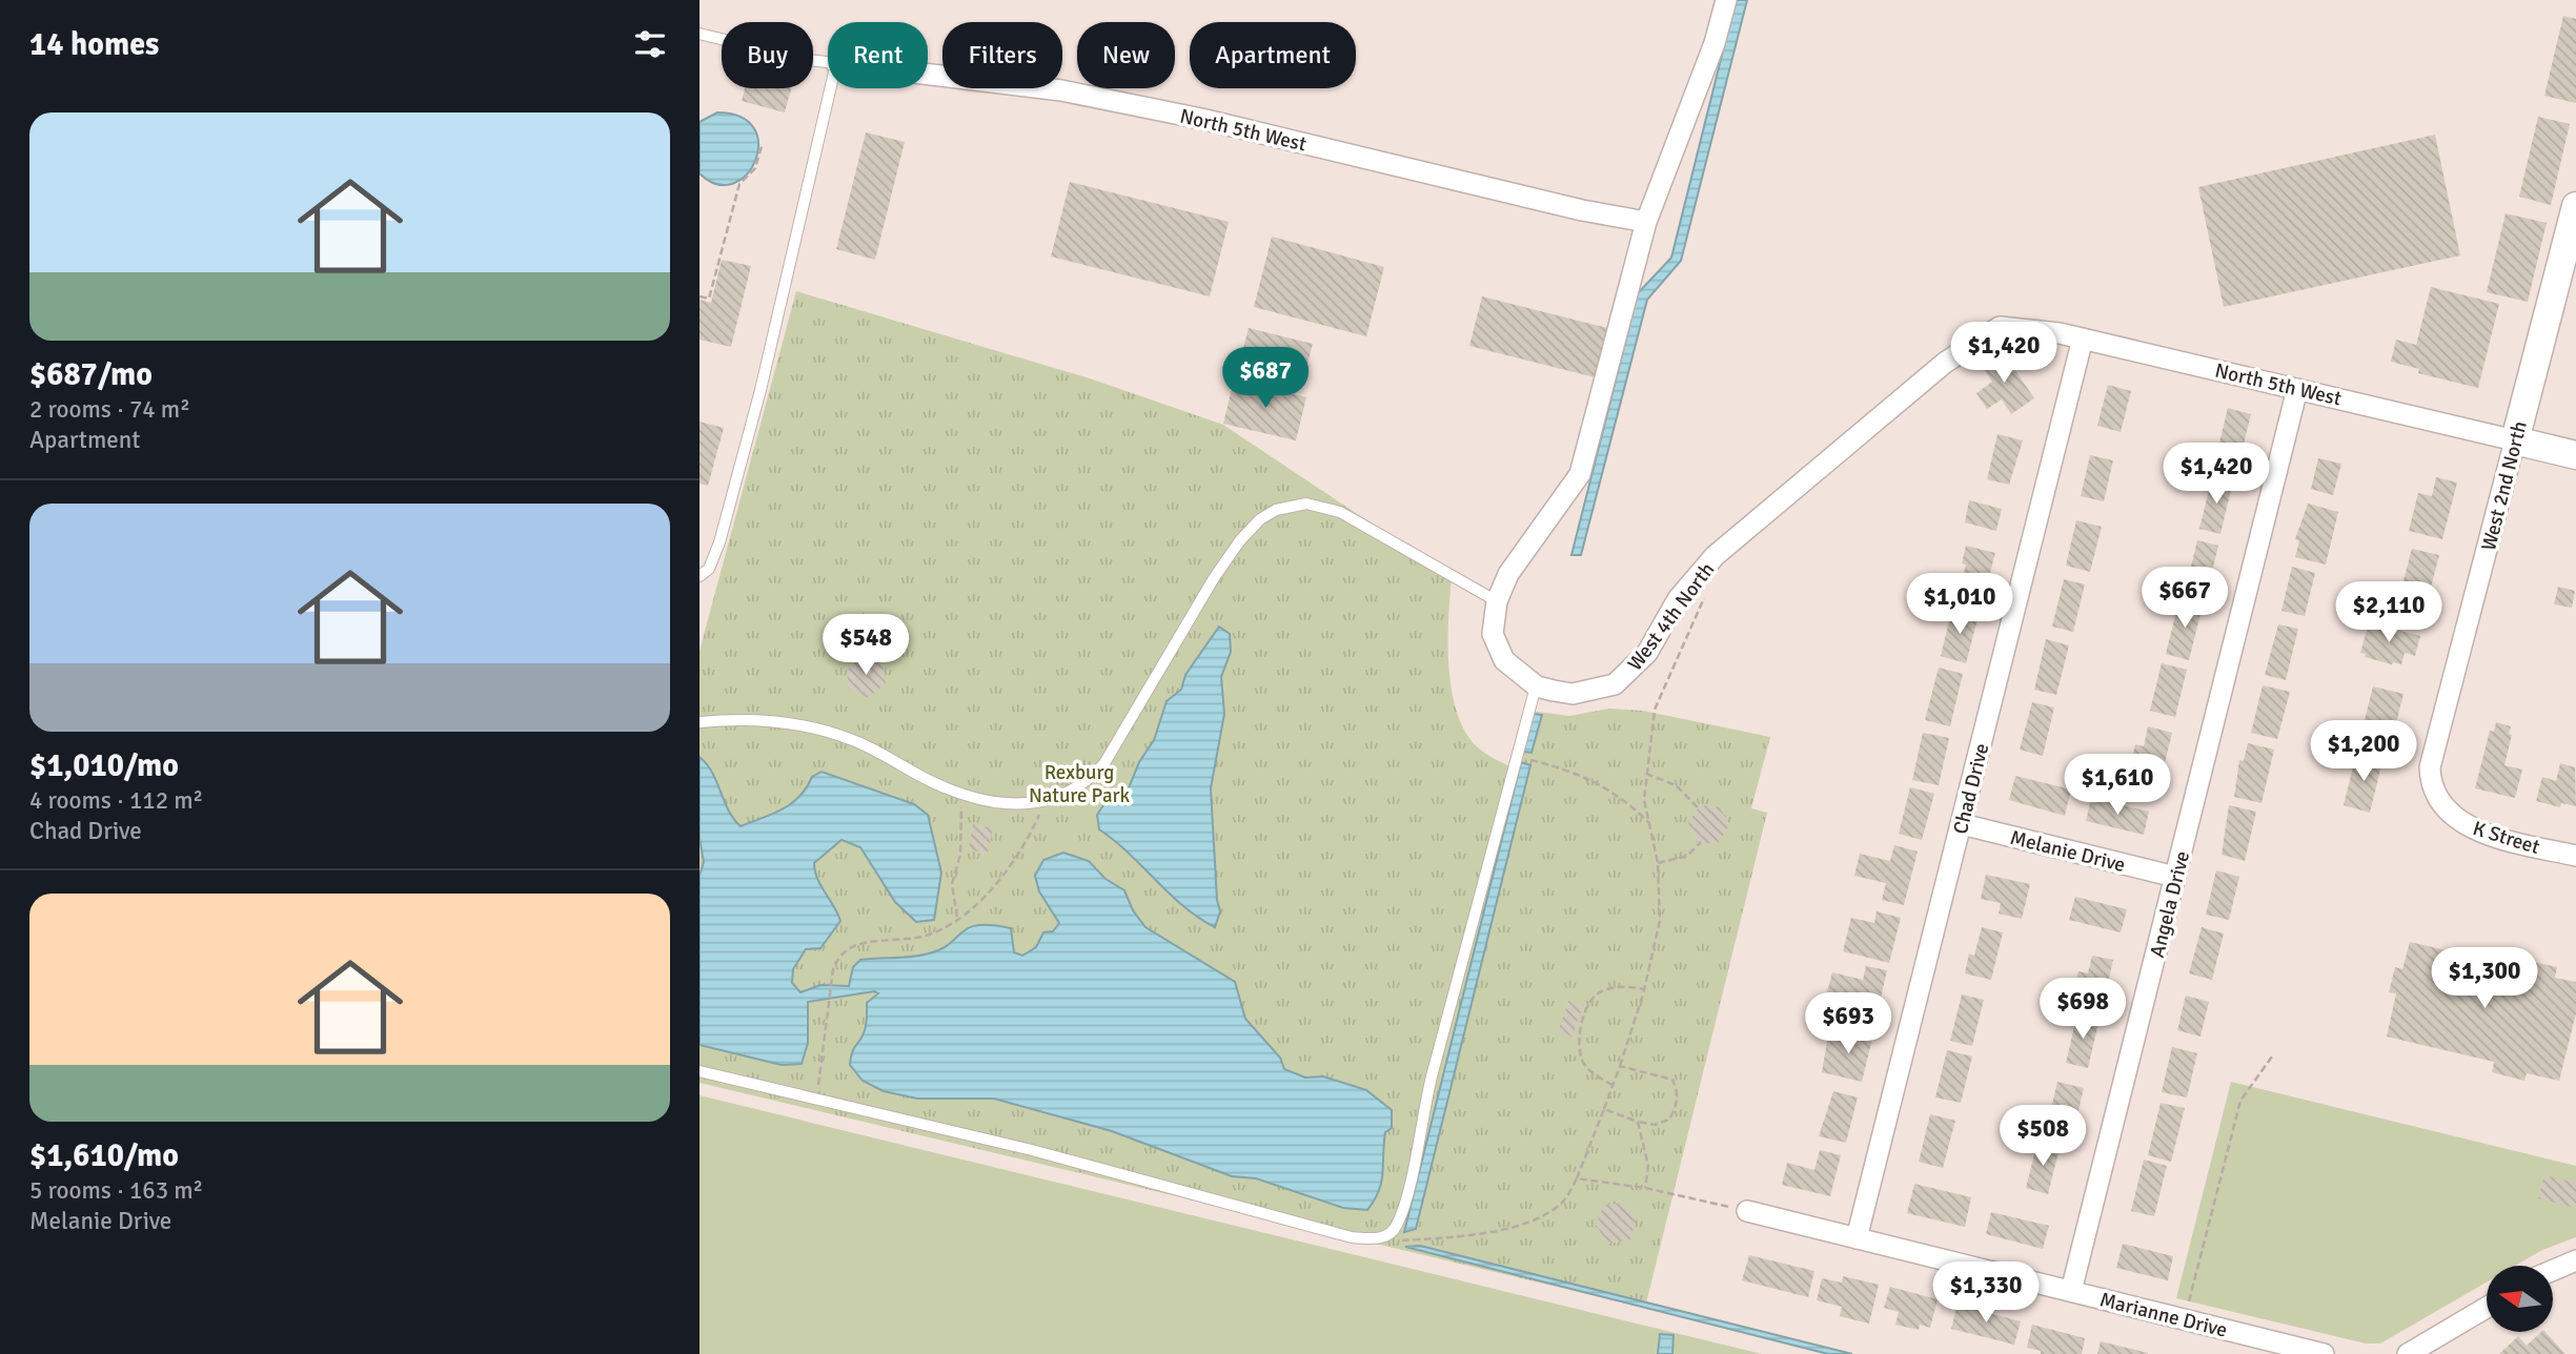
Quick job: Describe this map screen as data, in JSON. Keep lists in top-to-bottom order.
{
  "streets": {
    "street": [
      "North 5th West",
      "West 2nd North",
      "West 4th North",
      "Chad Drive",
      "K Street",
      "Melanie Drive",
      "Angela Drive",
      "Marianne Drive"
    ]
  },
  "crossings": [
    ["North 5th West", "West 2nd North"],
    ["North 5th West", "West 4th North"],
    ["North 5th West", "Chad Drive"],
    ["North 5th West", "Angela Drive"],
    ["West 2nd North", "K Street"],
    ["Chad Drive", "Melanie Drive"],
    ["Chad Drive", "Marianne Drive"],
    ["Melanie Drive", "Angela Drive"],
    ["Angela Drive", "Marianne Drive"]
  ],
  "parks": ["Rexburg Nature Park"],
  "north": "left",
  "page": {
    "heading": "14 homes",
    "chip": [
      "Buy",
      "Rent",
      "Filters",
      "New",
      "Apartment"
    ],
    "list": [
      {
        "name": "$687/mo",
        "note": "2 rooms · 74 m² · Apartment"
      },
      {
        "name": "$1,010/mo",
        "note": "4 rooms · 112 m² · Chad Drive"
      },
      {
        "name": "$1,610/mo",
        "note": "5 rooms · 163 m² · Melanie Drive"
      }
    ],
    "price": [
      "$1,420",
      "$687",
      "$1,420",
      "$667",
      "$1,010",
      "$2,110",
      "$548",
      "$1,200",
      "$1,610",
      "$1,300",
      "$698",
      "$693",
      "$508",
      "$1,330"
    ]
  }
}
